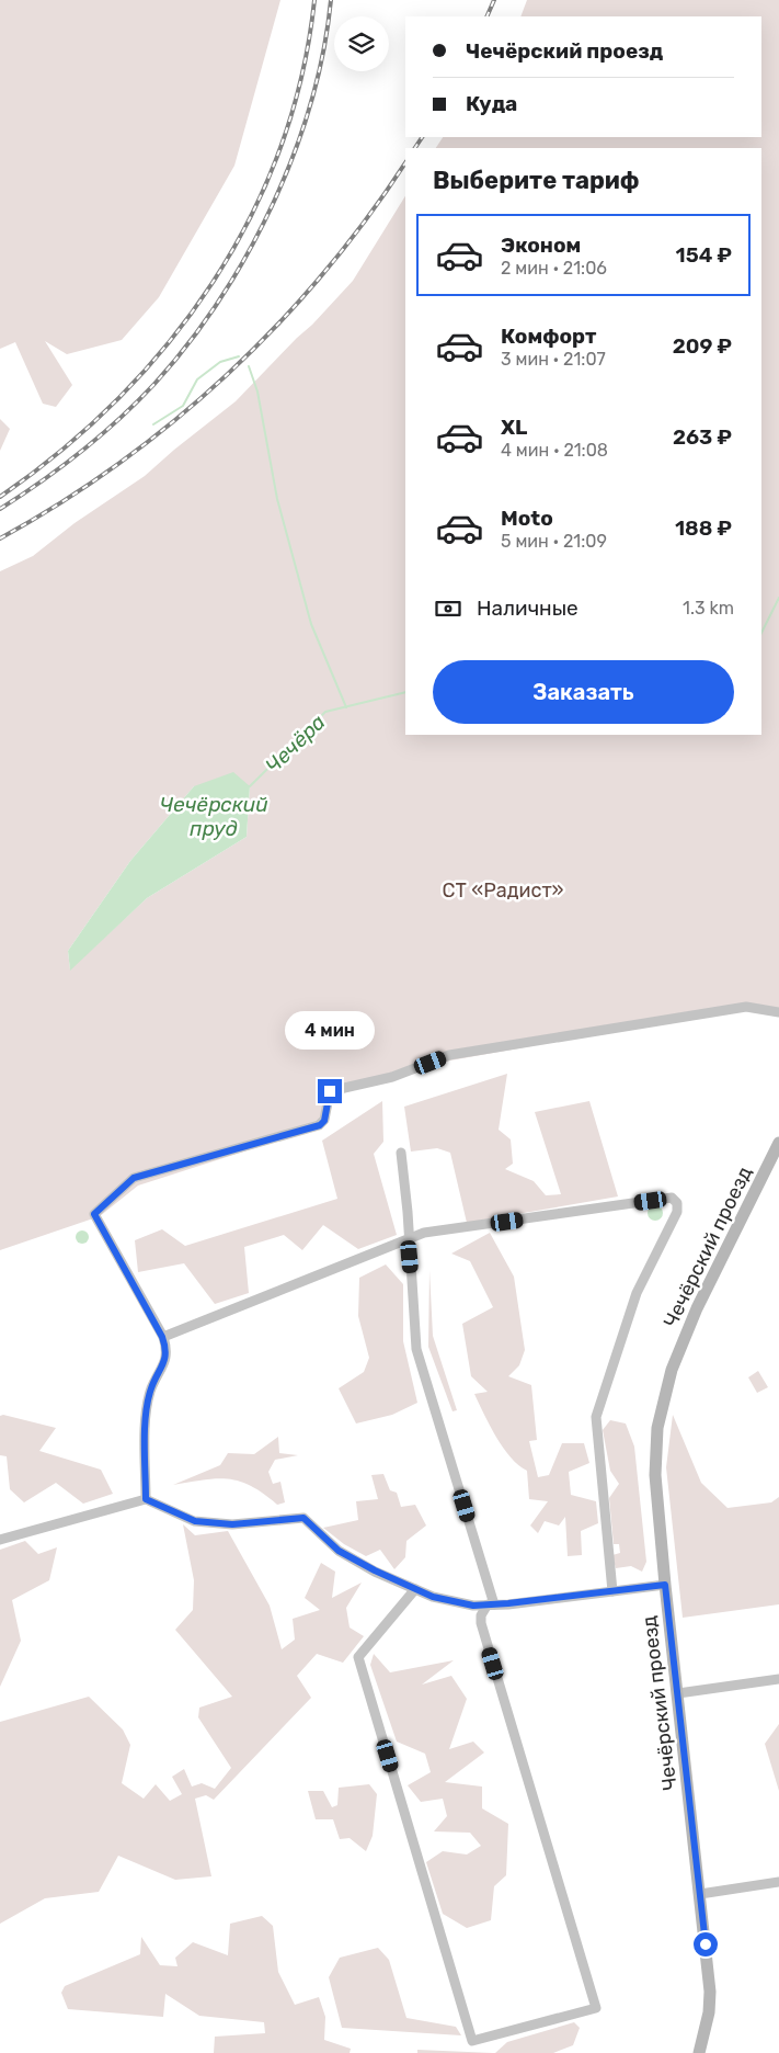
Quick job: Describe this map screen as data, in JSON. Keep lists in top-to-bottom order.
{
  "streets": {
    "main road": ["Чечёрский проезд"]
  },
  "water": ["Чечёра", "Чечёрский пруд"],
  "parks": ["СТ «Радист»"],
  "page": {
    "banner": ["Чечёрский проезд", "Куда"],
    "heading": "Выберите тариф",
    "list": [
      {
        "name": "Эконом",
        "note": "2 мин · 21:06",
        "value": "154 ₽"
      },
      {
        "name": "Комфорт",
        "note": "3 мин · 21:07",
        "value": "209 ₽"
      },
      {
        "name": "XL",
        "note": "4 мин · 21:08",
        "value": "263 ₽"
      },
      {
        "name": "Moto",
        "note": "5 мин · 21:09",
        "value": "188 ₽"
      }
    ],
    "pay": ["Наличные", "1.3 km"],
    "buttons": "Заказать",
    "bubble": "4 мин"
  }
}
